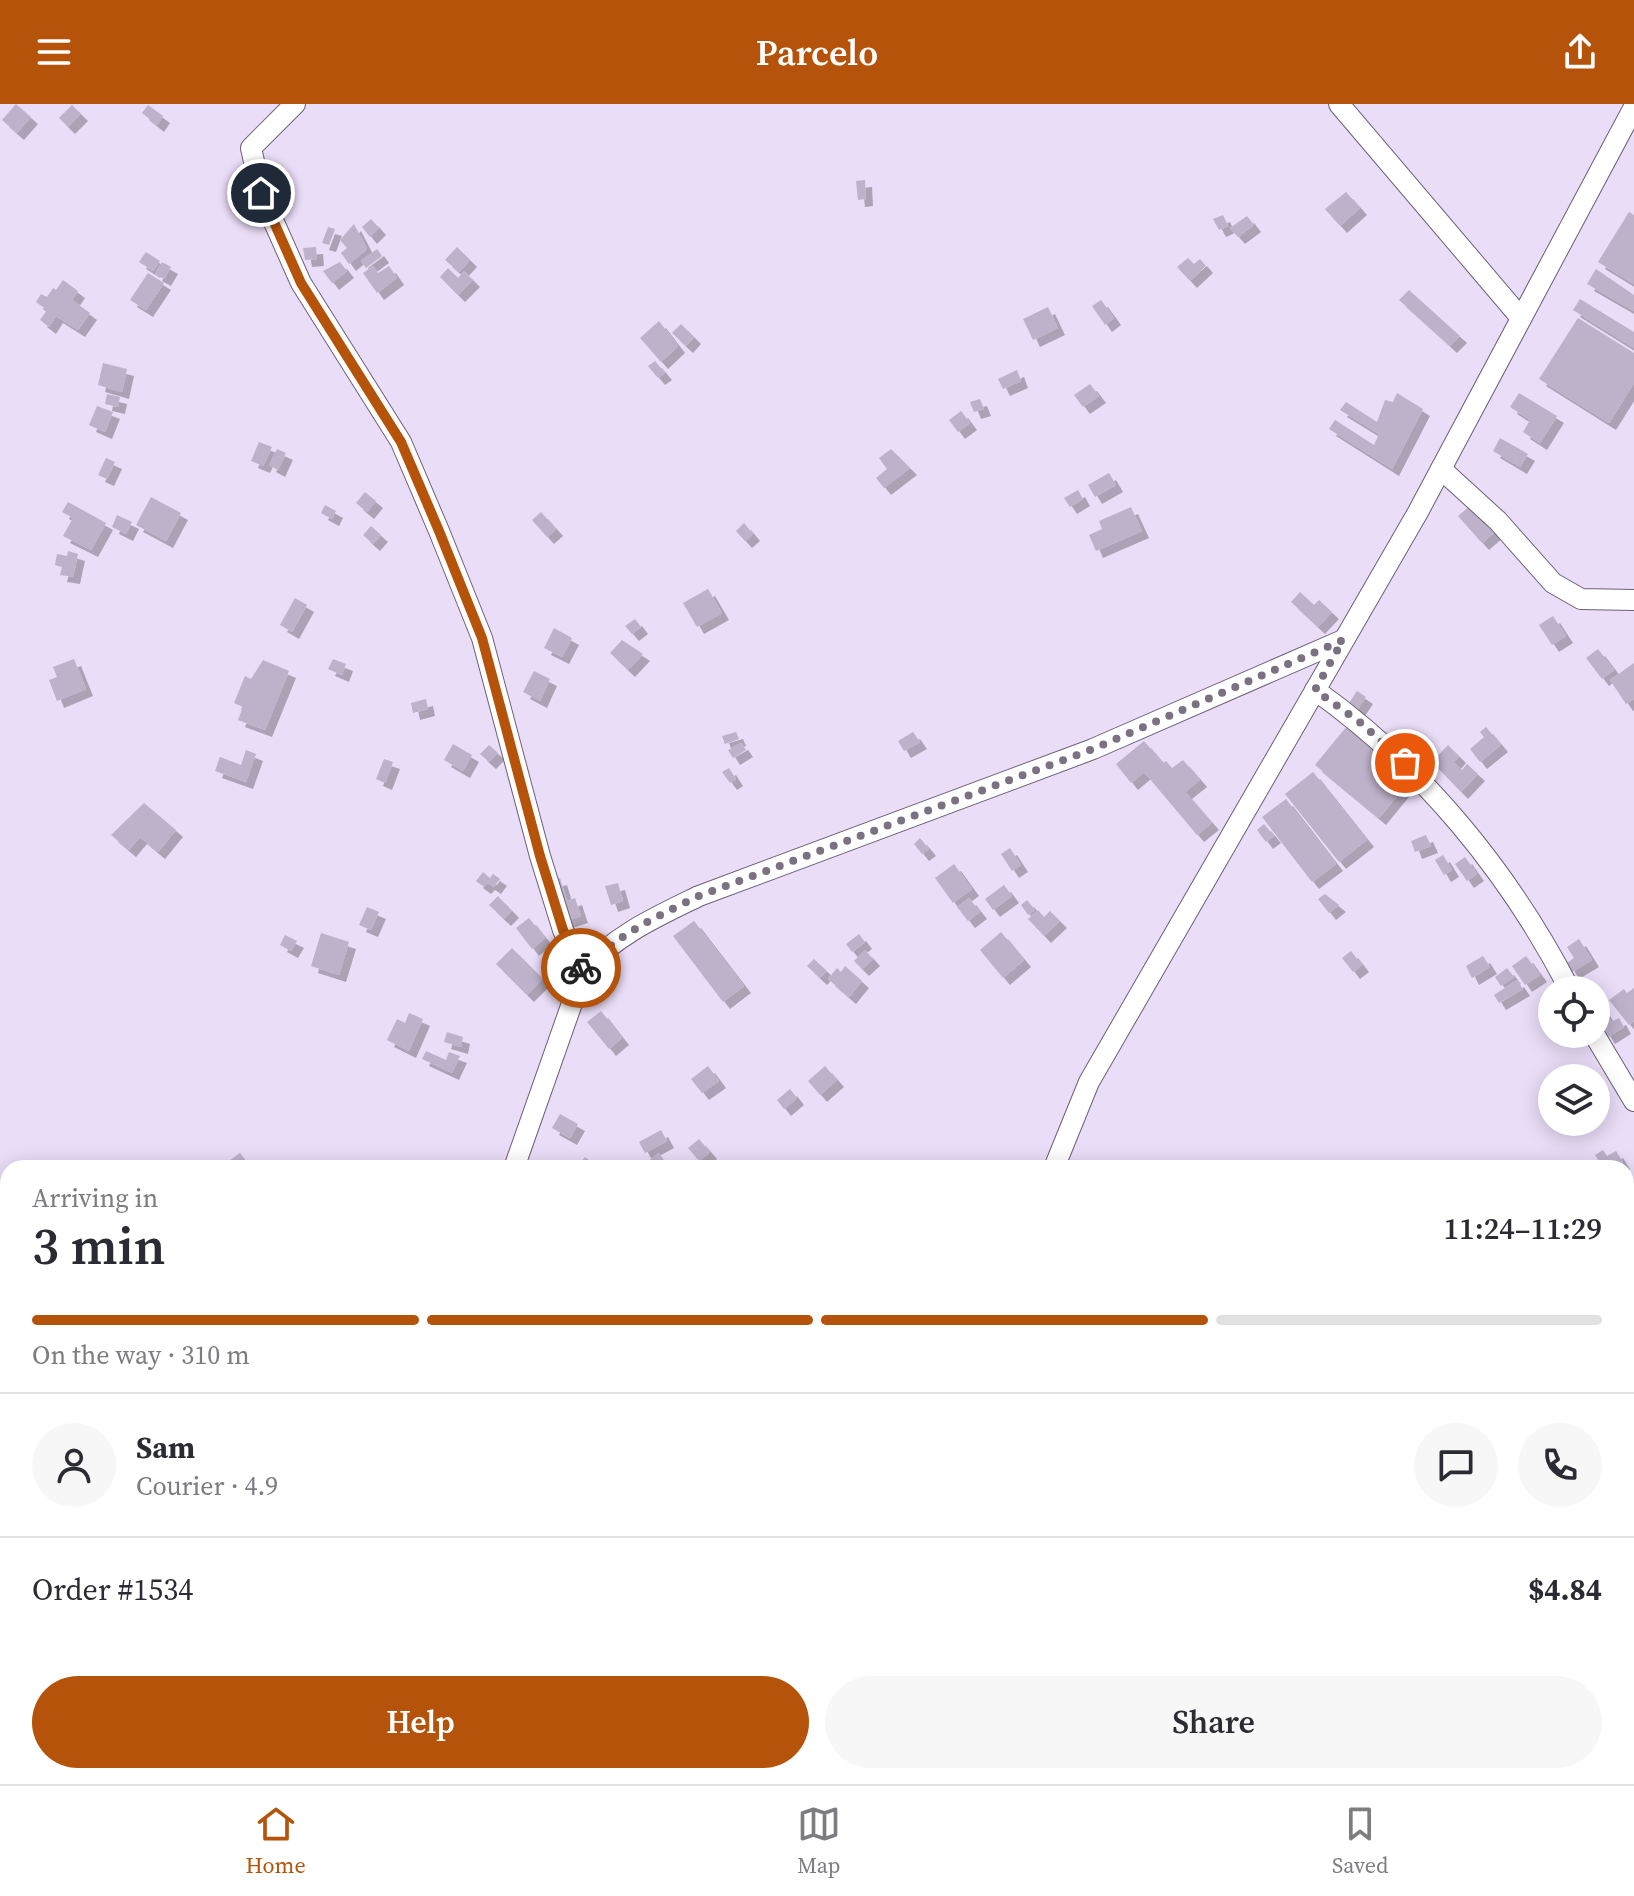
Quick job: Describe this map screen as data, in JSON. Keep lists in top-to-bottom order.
{
  "page": {
    "header": "Parcelo",
    "heading": ["3 min", "Arriving in", "11:24–11:29"],
    "panel": [
      "Sam",
      "Courier · 4.9",
      "Order #1534",
      "$4.84"
    ],
    "bar": "On the way · 310 m",
    "buttons": ["Help", "Share"],
    "tabs": ["Home", "Map", "Saved"]
  }
}
